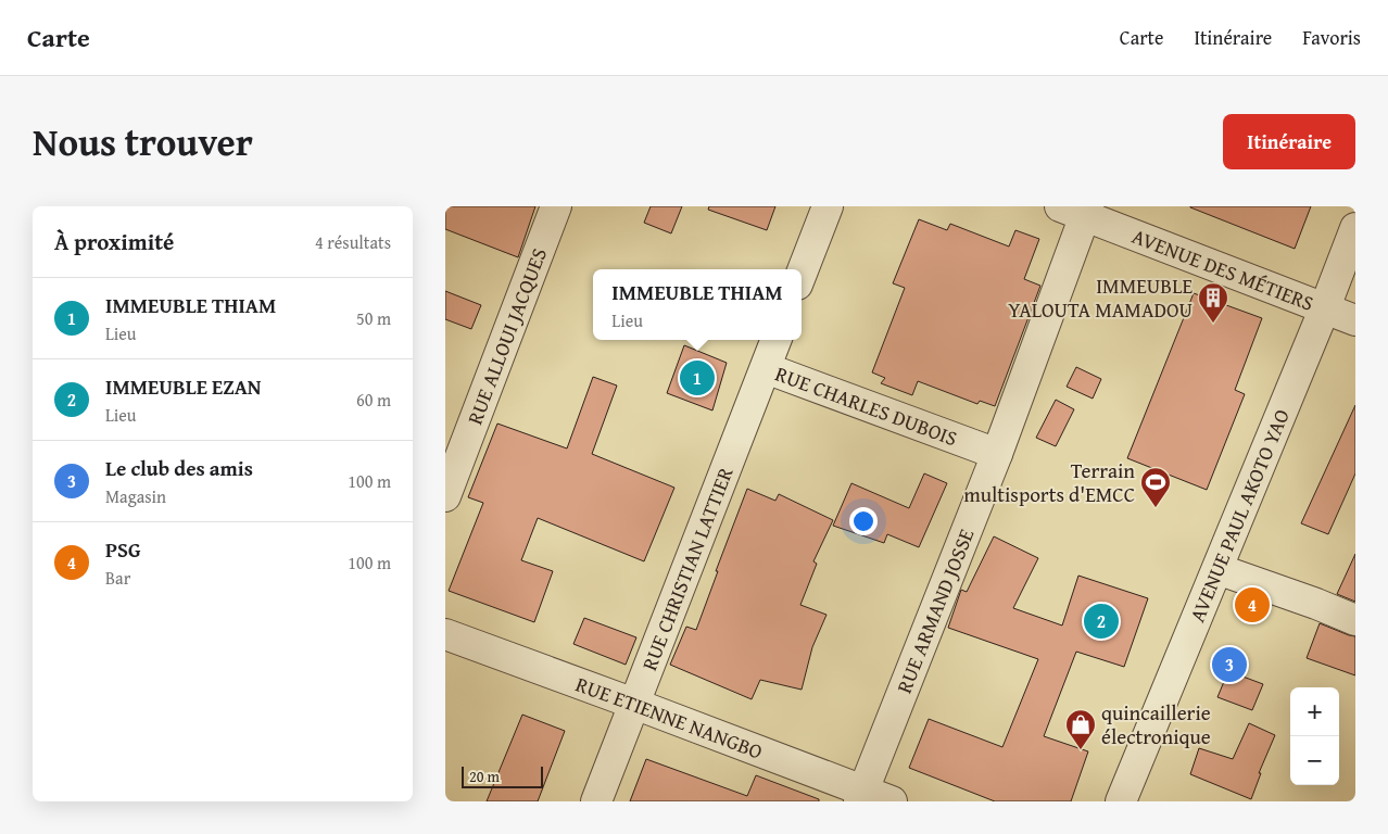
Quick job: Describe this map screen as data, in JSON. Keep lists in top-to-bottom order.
{
  "streets": {
    "street": [
      "AVENUE DES MÉTIERS",
      "RUE ALLOUI JACQUES",
      "RUE CHARLES DUBOIS",
      "AVENUE PAUL AKOTO YAO",
      "RUE CHRISTIAN LATTIER",
      "RUE ARMAND JOSSE",
      "RUE ETIENNE NANGBO"
    ]
  },
  "crossings": [
    ["AVENUE DES MÉTIERS", "AVENUE PAUL AKOTO YAO"],
    ["AVENUE DES MÉTIERS", "RUE ARMAND JOSSE"],
    ["RUE CHARLES DUBOIS", "RUE CHRISTIAN LATTIER"],
    ["RUE CHARLES DUBOIS", "RUE ARMAND JOSSE"],
    ["RUE CHRISTIAN LATTIER", "RUE ETIENNE NANGBO"],
    ["RUE ARMAND JOSSE", "RUE ETIENNE NANGBO"]
  ],
  "places": {
    "building": ["IMMEUBLE YALOUTA MAMADOU"],
    "sports": ["Terrain multisports d'EMCC"],
    "shop": ["quincaillerie électronique"]
  },
  "scale_bar": "20 m",
  "page": {
    "header": "Carte",
    "nav": ["Carte", "Itinéraire", "Favoris"],
    "title": "Nous trouver",
    "buttons": "Itinéraire",
    "heading": ["À proximité", "4 résultats"],
    "popup": ["IMMEUBLE THIAM", "Lieu"],
    "list": [
      {
        "mark": "1",
        "name": "IMMEUBLE THIAM",
        "note": "Lieu",
        "value": "50 m"
      },
      {
        "mark": "2",
        "name": "IMMEUBLE EZAN",
        "note": "Lieu",
        "value": "60 m"
      },
      {
        "mark": "3",
        "name": "Le club des amis",
        "note": "Magasin",
        "value": "100 m"
      },
      {
        "mark": "4",
        "name": "PSG",
        "note": "Bar",
        "value": "100 m"
      }
    ],
    "pins": [
      "1",
      "4",
      "2",
      "3"
    ],
    "map_buttons": ["+", "−"],
    "scale": "20 m"
  }
}
